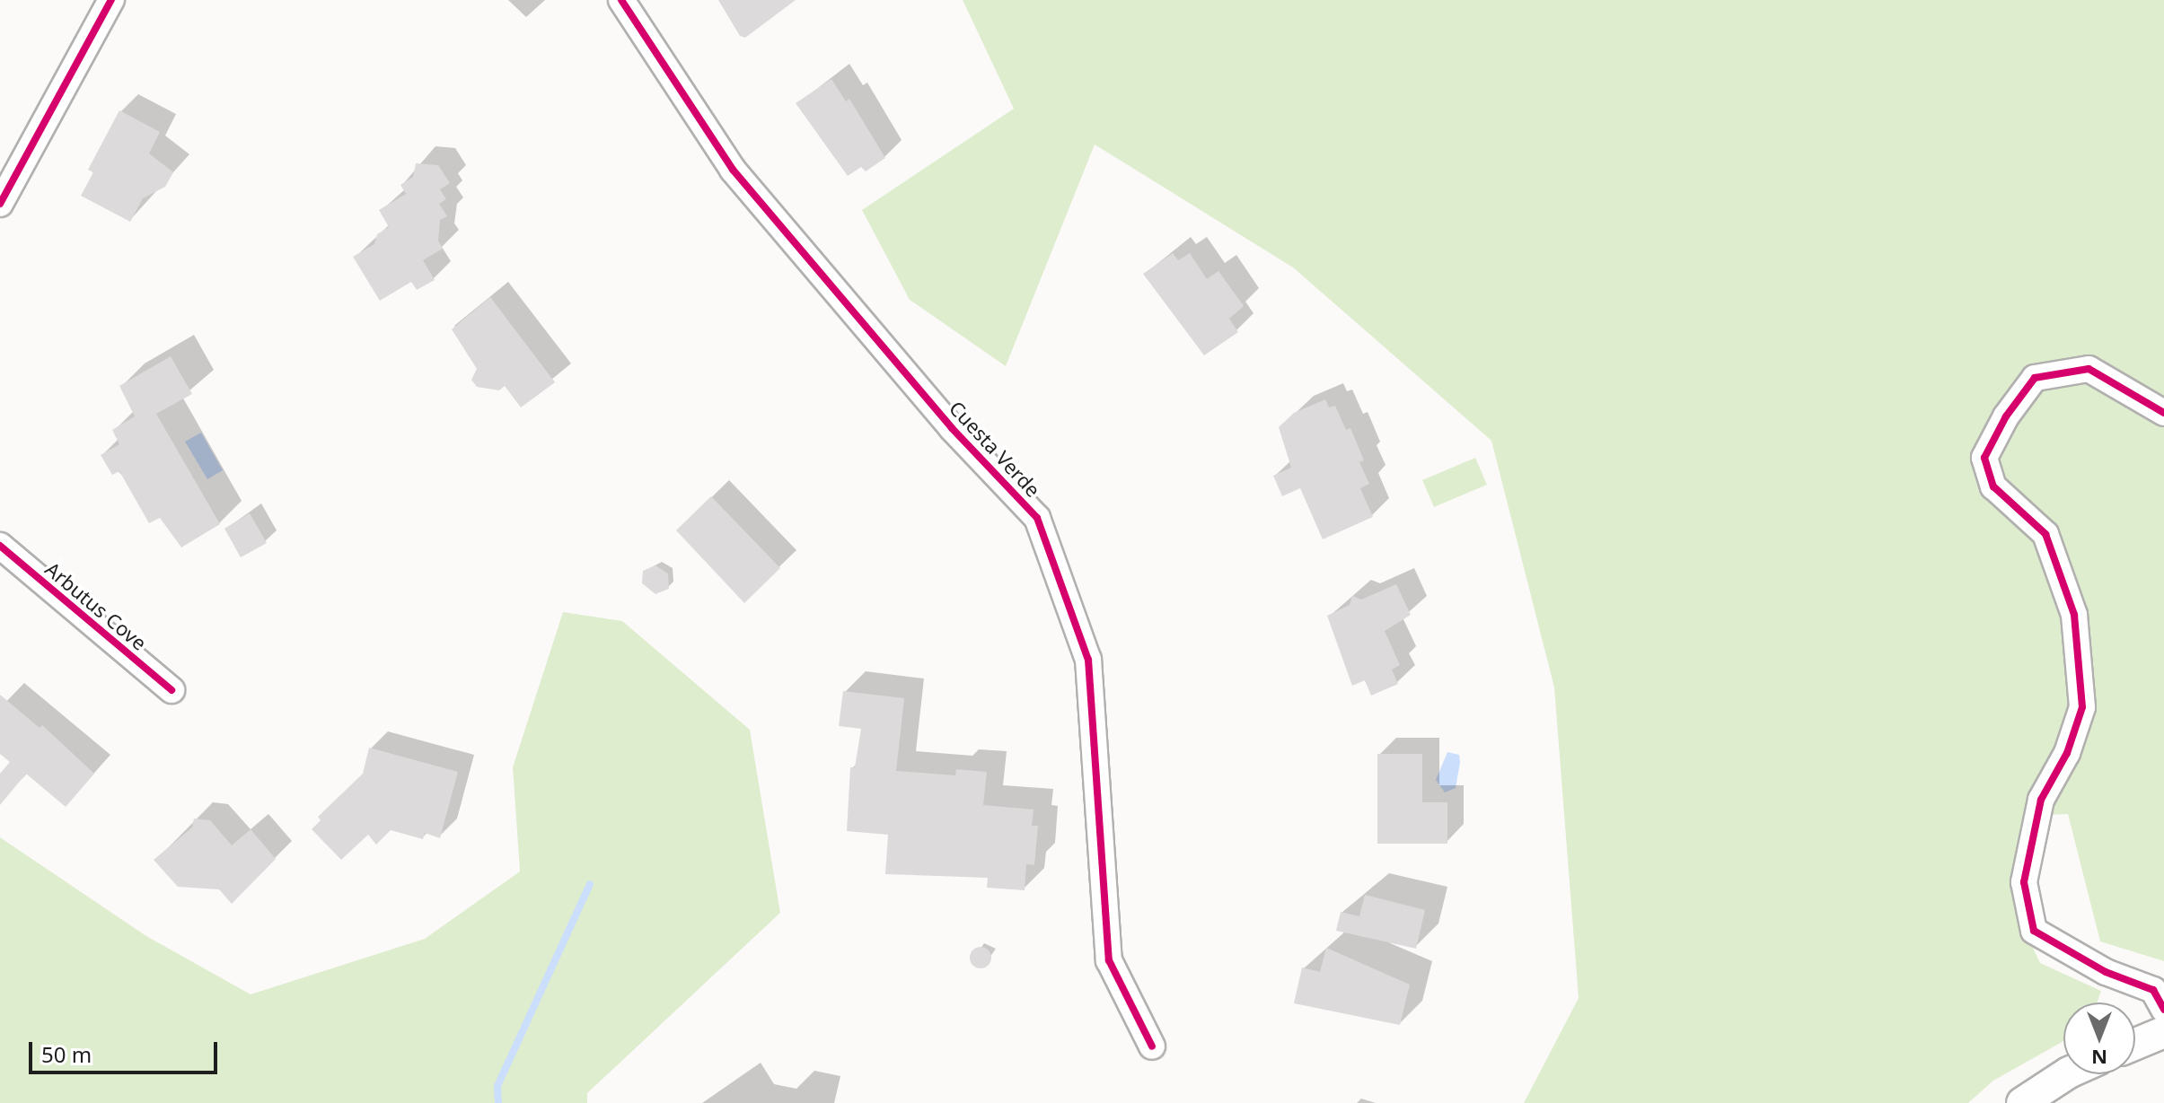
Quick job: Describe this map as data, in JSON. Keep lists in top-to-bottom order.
{
  "streets": {
    "street": ["Cuesta Verde", "Arbutus Cove"]
  },
  "scale_bar": "50 m",
  "north": "bottom"
}
